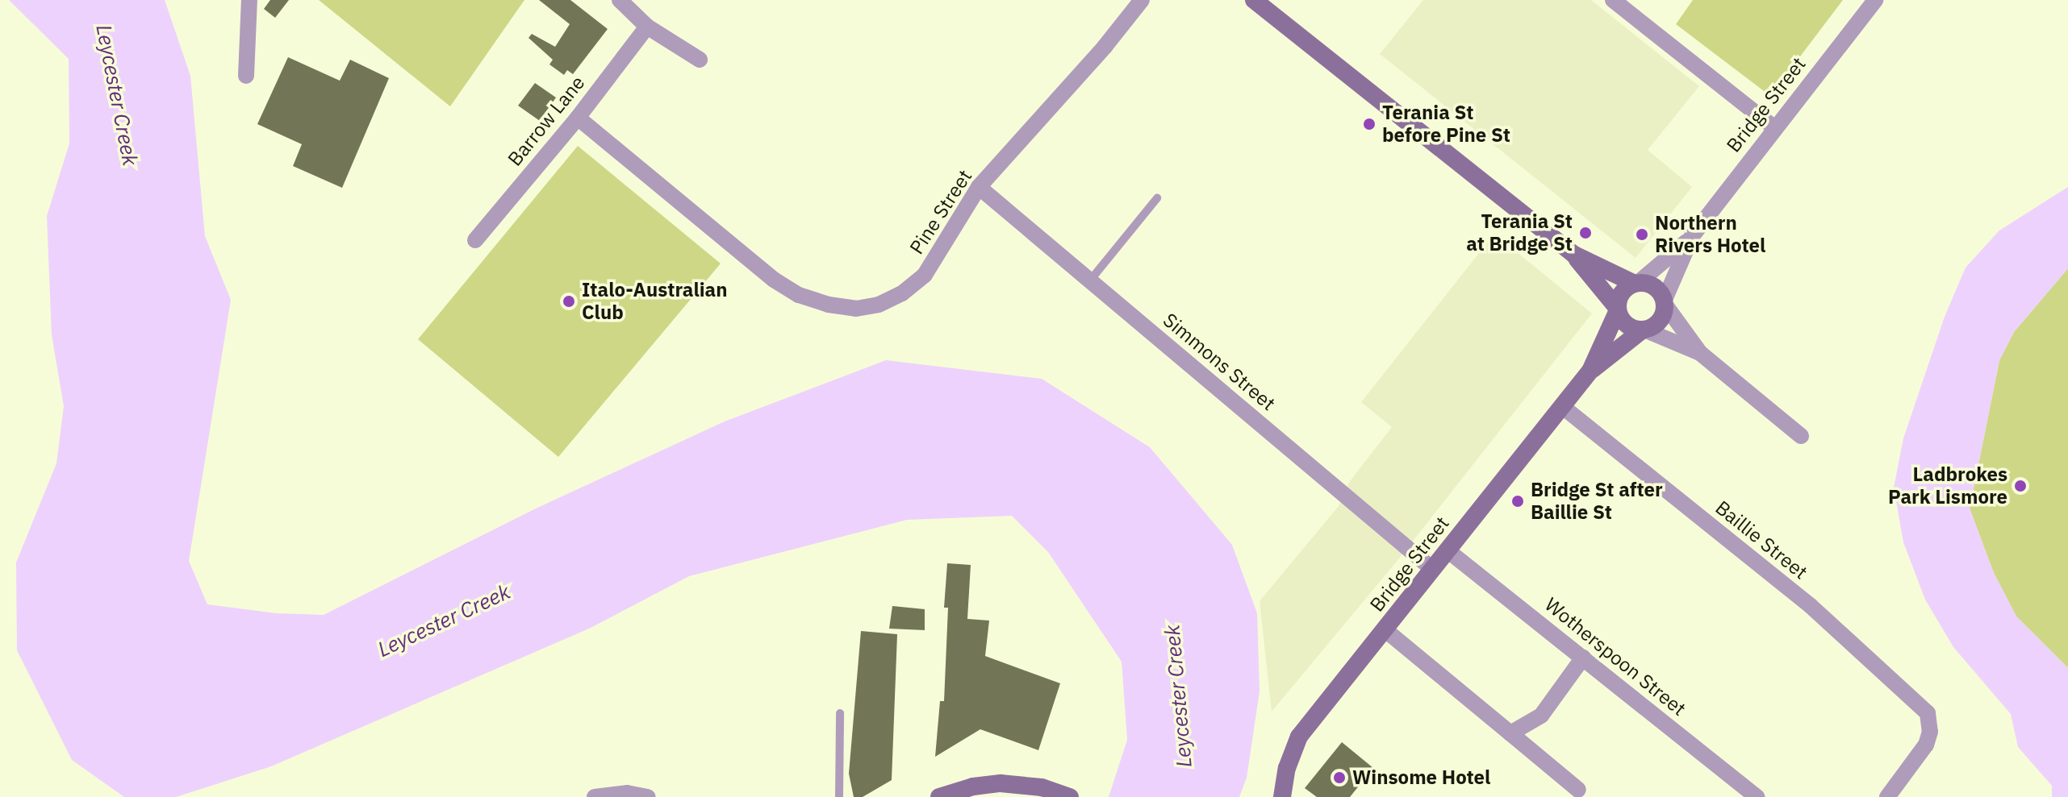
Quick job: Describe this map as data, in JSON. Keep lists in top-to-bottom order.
{
  "streets": {
    "main road": ["Bridge Street"],
    "street": [
      "Barrow Lane",
      "Pine Street",
      "Simmons Street",
      "Baillie Street",
      "Wotherspoon Street"
    ]
  },
  "crossings": [
    ["Bridge Street", "Simmons Street"],
    ["Bridge Street", "Baillie Street"],
    ["Bridge Street", "Wotherspoon Street"],
    ["Barrow Lane", "Pine Street"],
    ["Pine Street", "Simmons Street"]
  ],
  "water": ["Leycester Creek"],
  "places": [
    "Terania St before Pine St",
    "Terania St at Bridge St",
    "Northern Rivers Hotel",
    "Italo-Australian Club",
    "Ladbrokes Park Lismore",
    "Bridge St after Baillie St",
    "Winsome Hotel"
  ]
}
